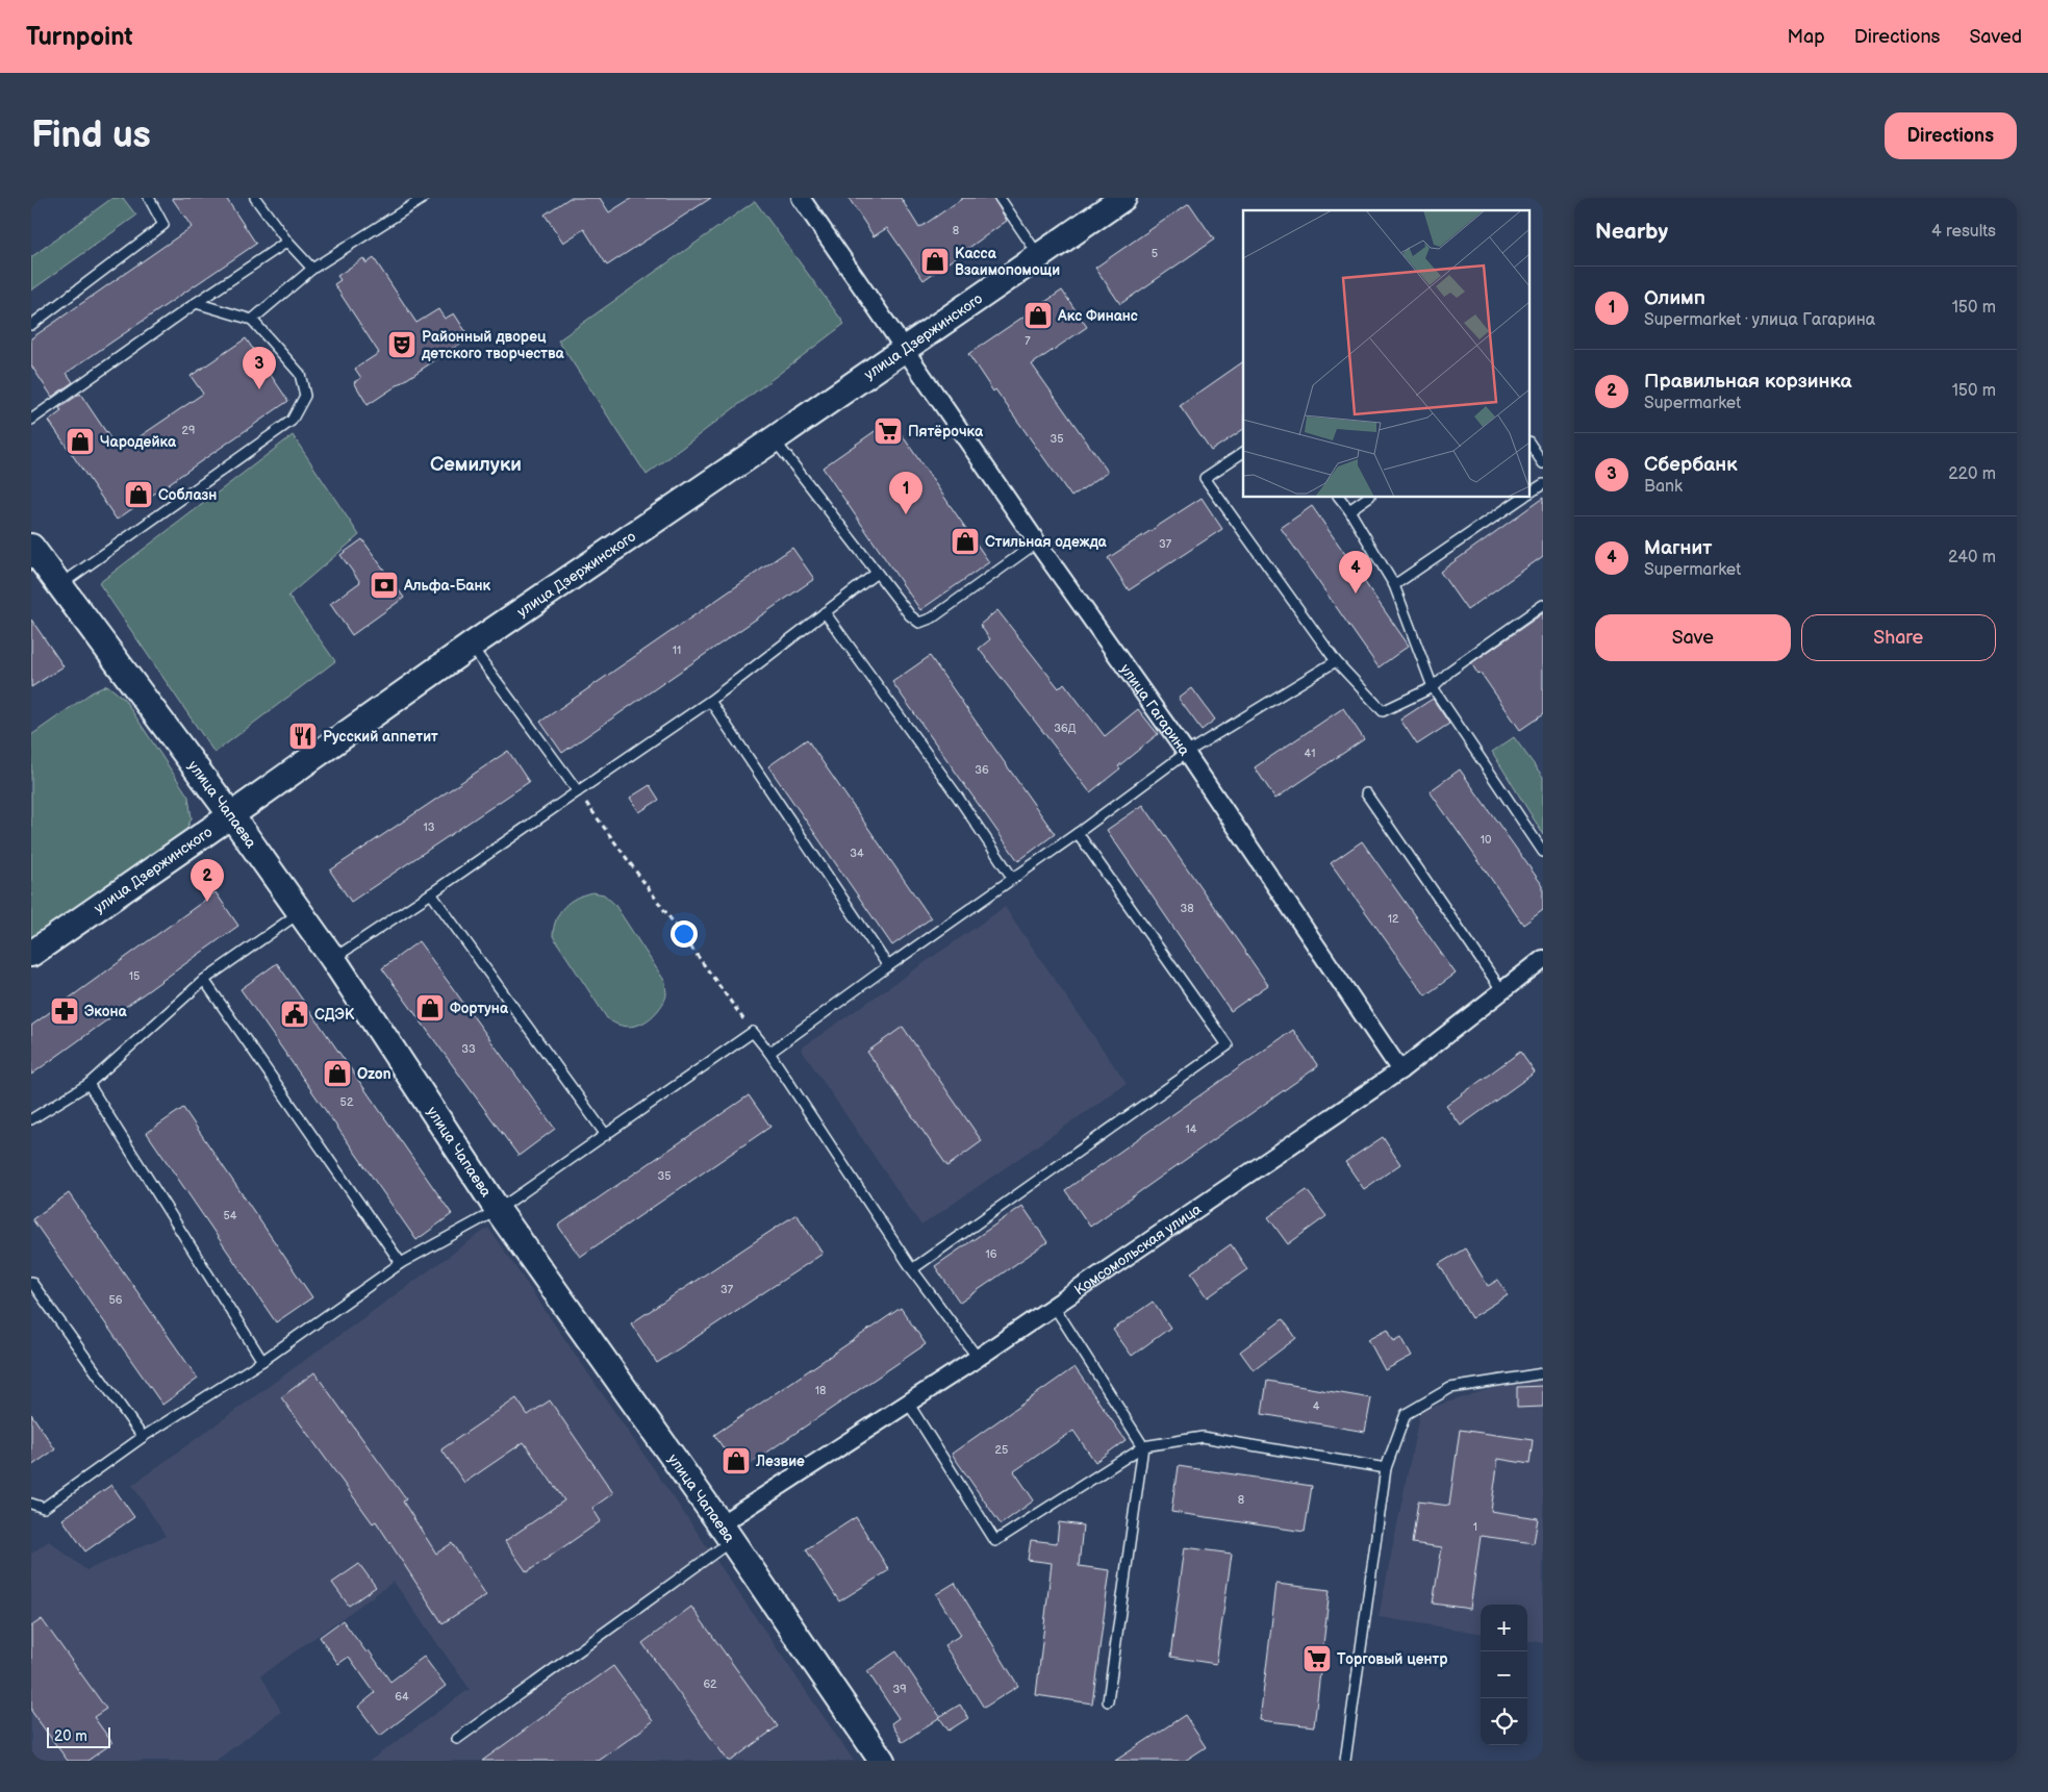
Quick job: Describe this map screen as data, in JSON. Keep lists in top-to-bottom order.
{
  "streets": {
    "street": [
      "улица Дзержинского",
      "улица Гагарина",
      "улица Чапаева",
      "Комсомольская улица"
    ]
  },
  "crossings": [
    ["улица Дзержинского", "улица Гагарина"],
    ["улица Дзержинского", "улица Чапаева"],
    ["улица Гагарина", "Комсомольская улица"],
    ["улица Чапаева", "Комсомольская улица"]
  ],
  "districts": ["Семилуки"],
  "places": {
    "shop": [
      "Касса Взаимопомощи",
      "Акс Финанс",
      "Чародейка",
      "Соблазн",
      "Стильная одежда",
      "Фортуна",
      "Ozon",
      "Лезвие"
    ],
    "theatre": ["Районный дворец детского творчества"],
    "supermarket": ["Пятёрочка", "Торговый центр"],
    "bank": ["Альфа-Банк"],
    "restaurant": ["Русский аппетит"],
    "pharmacy": ["Экона"],
    "public building": ["СДЭК"]
  },
  "house_numbers": [
    "8",
    "5",
    "7",
    "29",
    "35",
    "37",
    "11",
    "36Д",
    "41",
    "36",
    "13",
    "10",
    "34",
    "38",
    "12",
    "15",
    "33",
    "52",
    "14",
    "35",
    "54",
    "16",
    "37",
    "56",
    "18",
    "4",
    "25",
    "8",
    "1",
    "62",
    "39",
    "64"
  ],
  "scale_bar": "20 m",
  "page": {
    "header": "Turnpoint",
    "nav": ["Map", "Directions", "Saved"],
    "buttons": [
      "Directions",
      ["Save", "Share"]
    ],
    "title": "Find us",
    "heading": ["Nearby", "4 results"],
    "list": [
      {
        "mark": "1",
        "name": "Олимп",
        "note": "Supermarket · улица Гагарина",
        "value": "150 m"
      },
      {
        "mark": "2",
        "name": "Правильная корзинка",
        "note": "Supermarket",
        "value": "150 m"
      },
      {
        "mark": "3",
        "name": "Сбербанк",
        "note": "Bank",
        "value": "220 m"
      },
      {
        "mark": "4",
        "name": "Магнит",
        "note": "Supermarket",
        "value": "240 m"
      }
    ],
    "pins": [
      "3",
      "1",
      "4",
      "2"
    ],
    "map_buttons": ["+", "−"],
    "scale": "20 m"
  }
}
